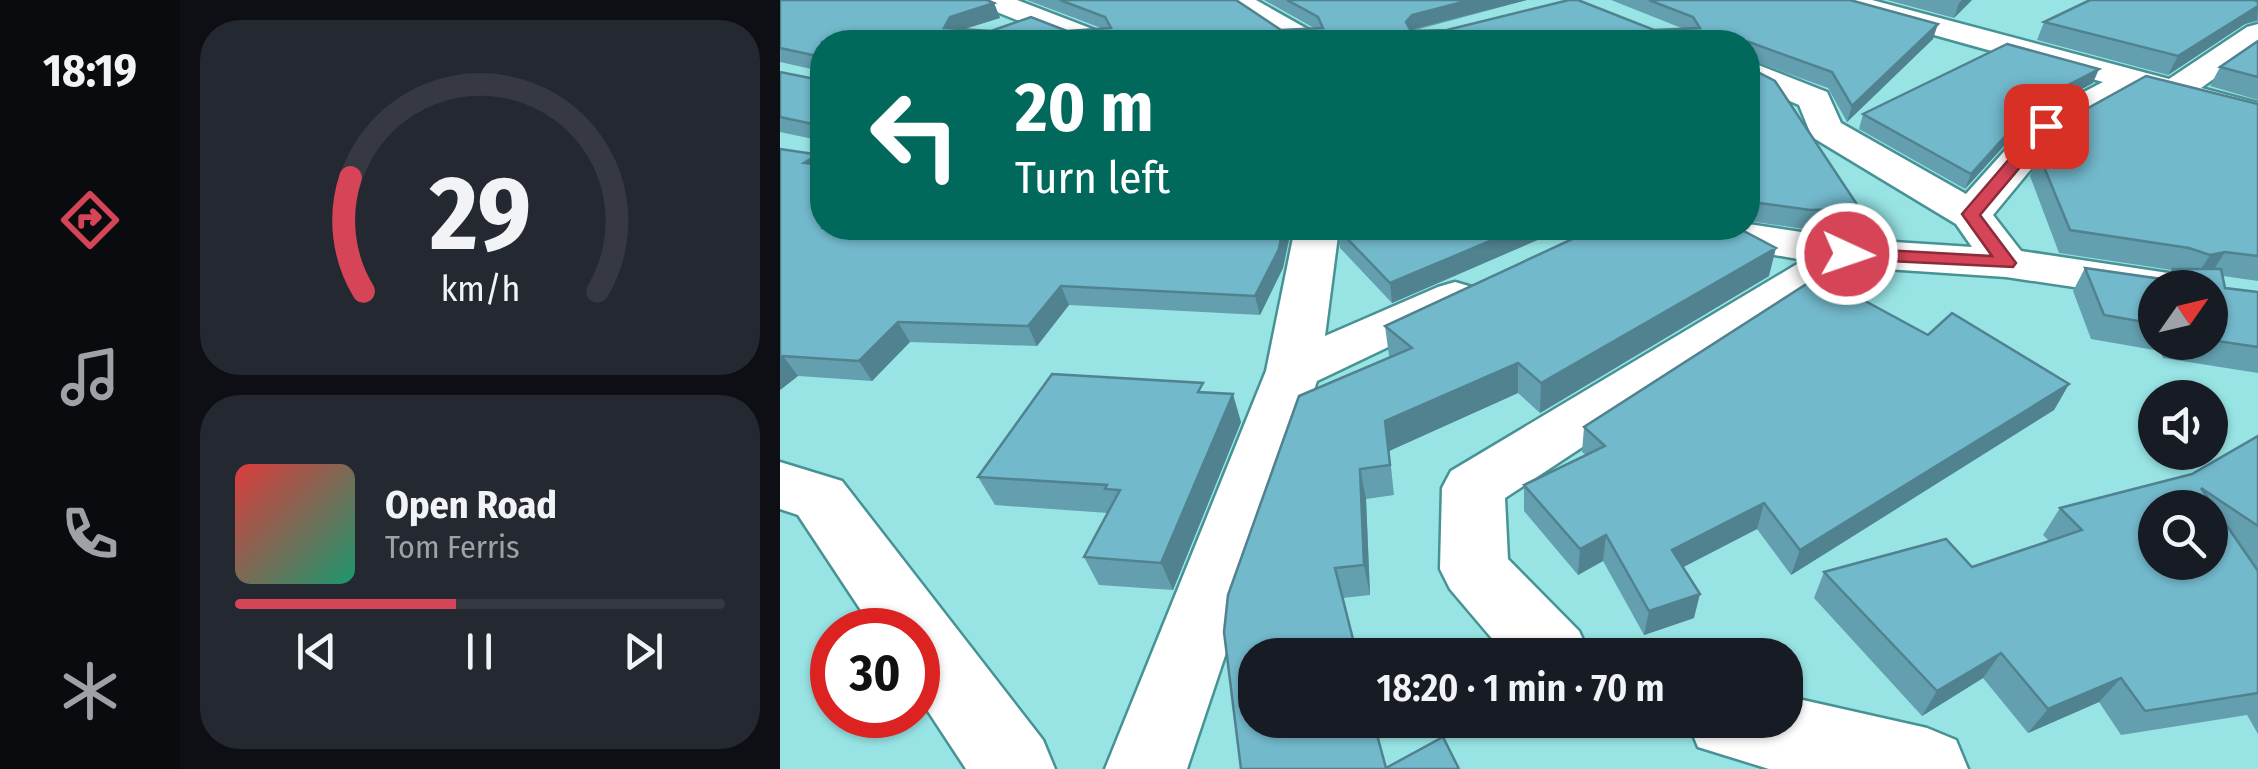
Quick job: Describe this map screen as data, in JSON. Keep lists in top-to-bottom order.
{
  "north": "top right",
  "page": {
    "tabs": "18:19",
    "turn": ["20 m", "Turn left"],
    "song": ["Open Road", "Tom Ferris"],
    "limit": "30",
    "trip": "18:20 · 1 min · 70 m",
    "gauge": ["29", "km/h"]
  }
}
